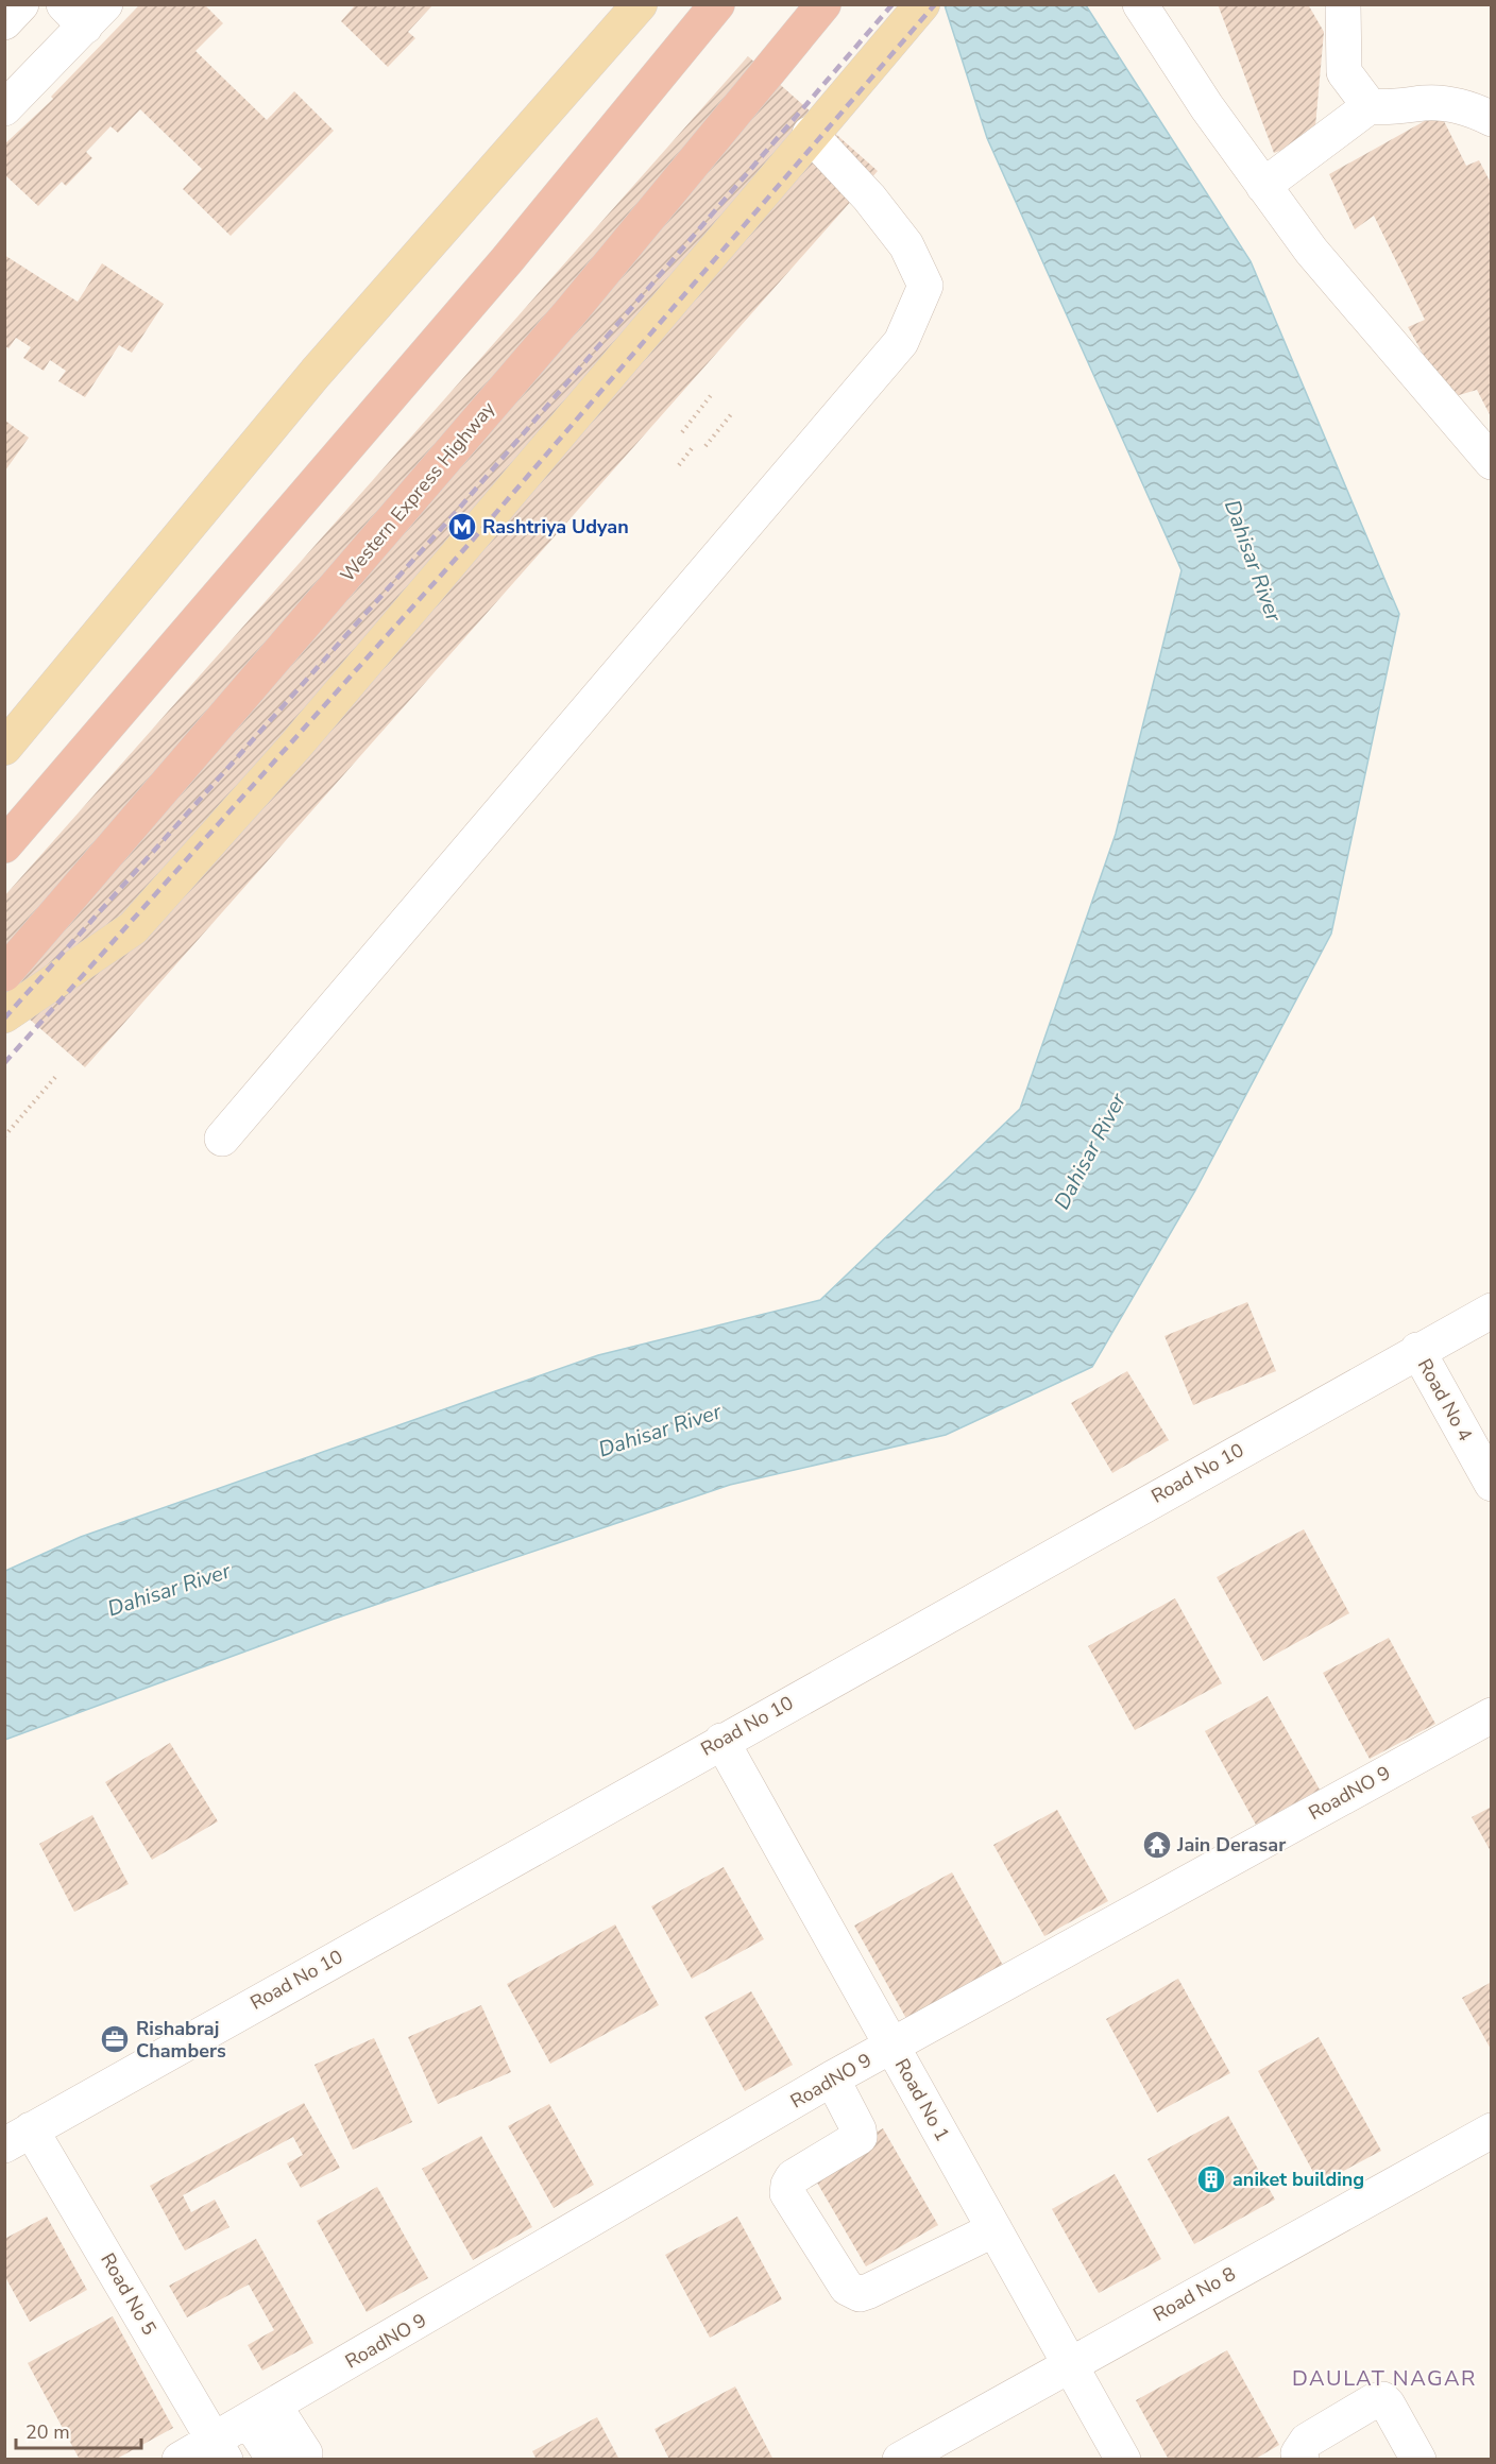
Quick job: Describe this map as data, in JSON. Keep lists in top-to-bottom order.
{
  "streets": {
    "highway": ["Western Express Highway"],
    "street": [
      "Road No 4",
      "Road No 10",
      "RoadNO 9",
      "Road No 1",
      "Road No 5",
      "Road No 8"
    ]
  },
  "crossings": [
    ["Road No 4", "Road No 10"],
    ["Road No 10", "Road No 1"],
    ["Road No 10", "Road No 5"],
    ["RoadNO 9", "Road No 1"],
    ["RoadNO 9", "Road No 5"],
    ["Road No 1", "Road No 8"]
  ],
  "districts": ["DAULAT NAGAR"],
  "water": ["Dahisar River"],
  "places": {
    "metro station": ["Rashtriya Udyan"],
    "temple": ["Jain Derasar"],
    "office": ["Rishabraj Chambers"],
    "building": ["aniket building"]
  },
  "scale_bar": "20 m"
}
